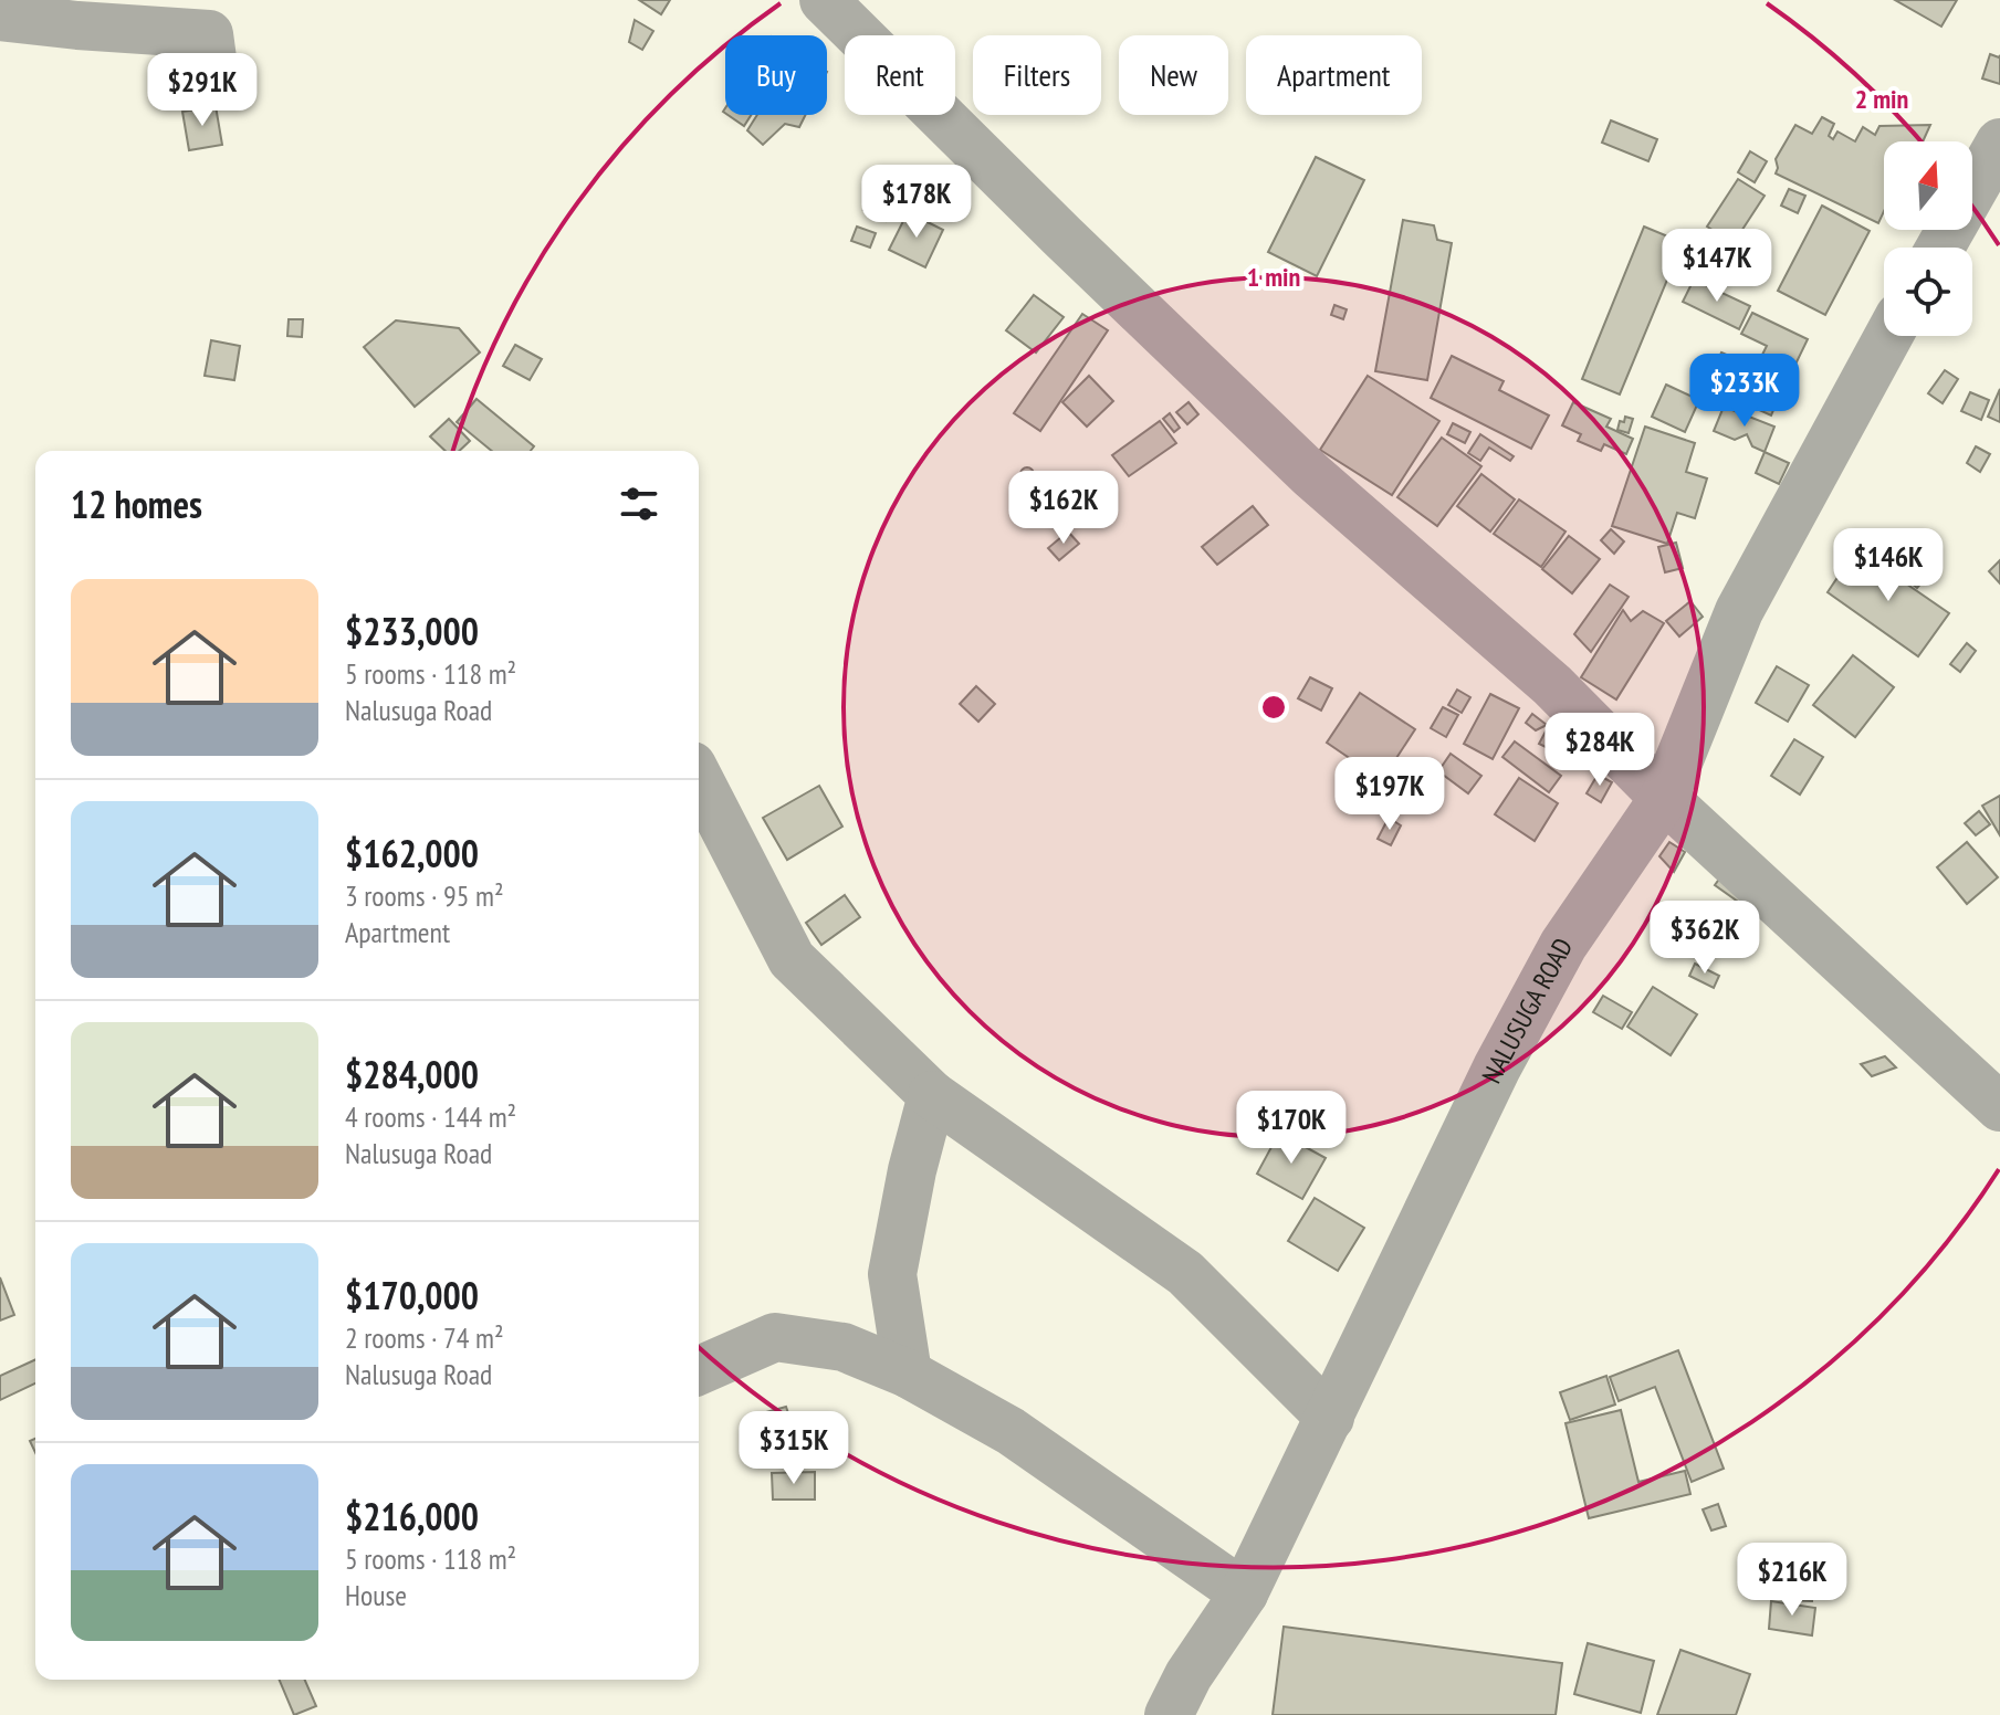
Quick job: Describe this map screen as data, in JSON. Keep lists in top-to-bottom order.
{
  "streets": {
    "street": ["NALUSUGA ROAD"]
  },
  "north": "top",
  "page": {
    "chip": [
      "Buy",
      "Rent",
      "Filters",
      "New",
      "Apartment"
    ],
    "price": [
      "$291K",
      "$178K",
      "$147K",
      "$233K",
      "$162K",
      "$146K",
      "$284K",
      "$197K",
      "$362K",
      "$170K",
      "$315K",
      "$216K"
    ],
    "heading": "12 homes",
    "list": [
      {
        "name": "$233,000",
        "note": "5 rooms · 118 m² · Nalusuga Road"
      },
      {
        "name": "$162,000",
        "note": "3 rooms · 95 m² · Apartment"
      },
      {
        "name": "$284,000",
        "note": "4 rooms · 144 m² · Nalusuga Road"
      },
      {
        "name": "$170,000",
        "note": "2 rooms · 74 m² · Nalusuga Road"
      },
      {
        "name": "$216,000",
        "note": "5 rooms · 118 m² · House"
      }
    ]
  },
  "rings": ["2 min", "1 min"]
}
